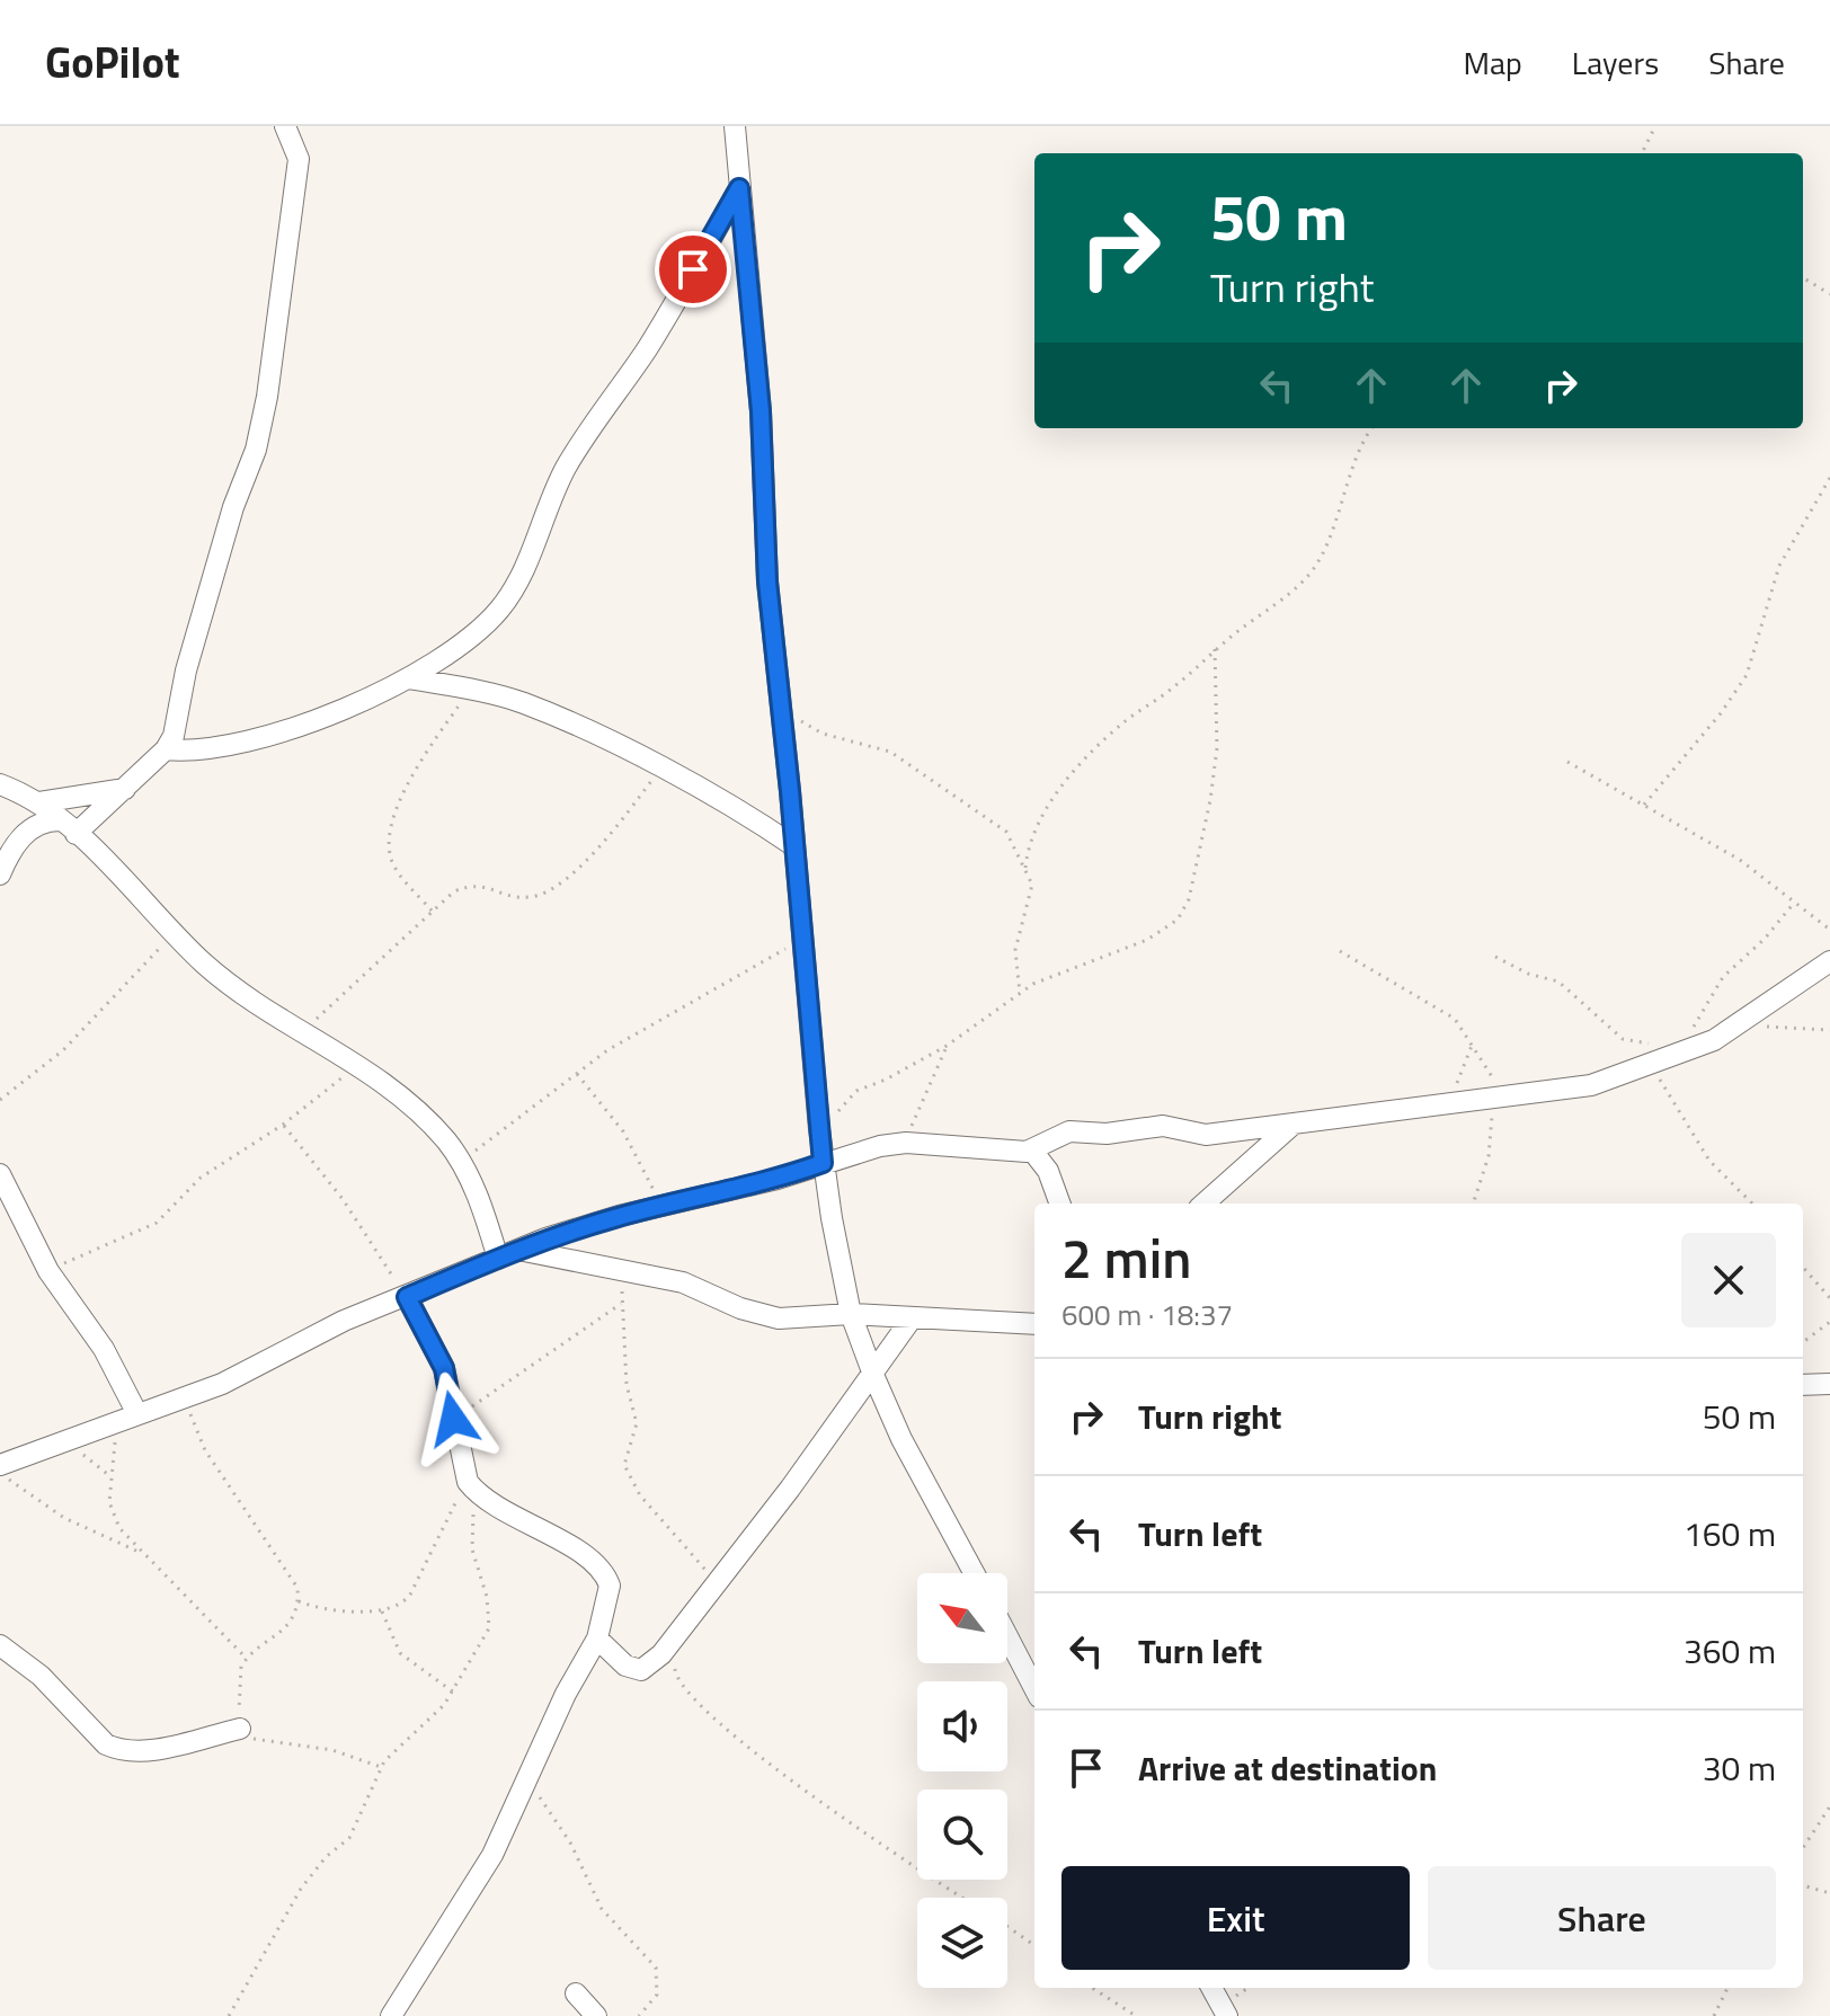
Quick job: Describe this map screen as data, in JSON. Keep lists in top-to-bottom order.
{
  "north": "top left",
  "page": {
    "header": "GoPilot",
    "nav": ["Map", "Layers", "Share"],
    "turn": ["50 m", "Turn right"],
    "heading": ["2 min", "600 m · 18:37"],
    "list": [
      {
        "name": "Turn right",
        "value": "50 m"
      },
      {
        "name": "Turn left",
        "value": "160 m"
      },
      {
        "name": "Turn left",
        "value": "360 m"
      },
      {
        "name": "Arrive at destination",
        "value": "30 m"
      }
    ],
    "buttons": ["Exit", "Share"]
  }
}
